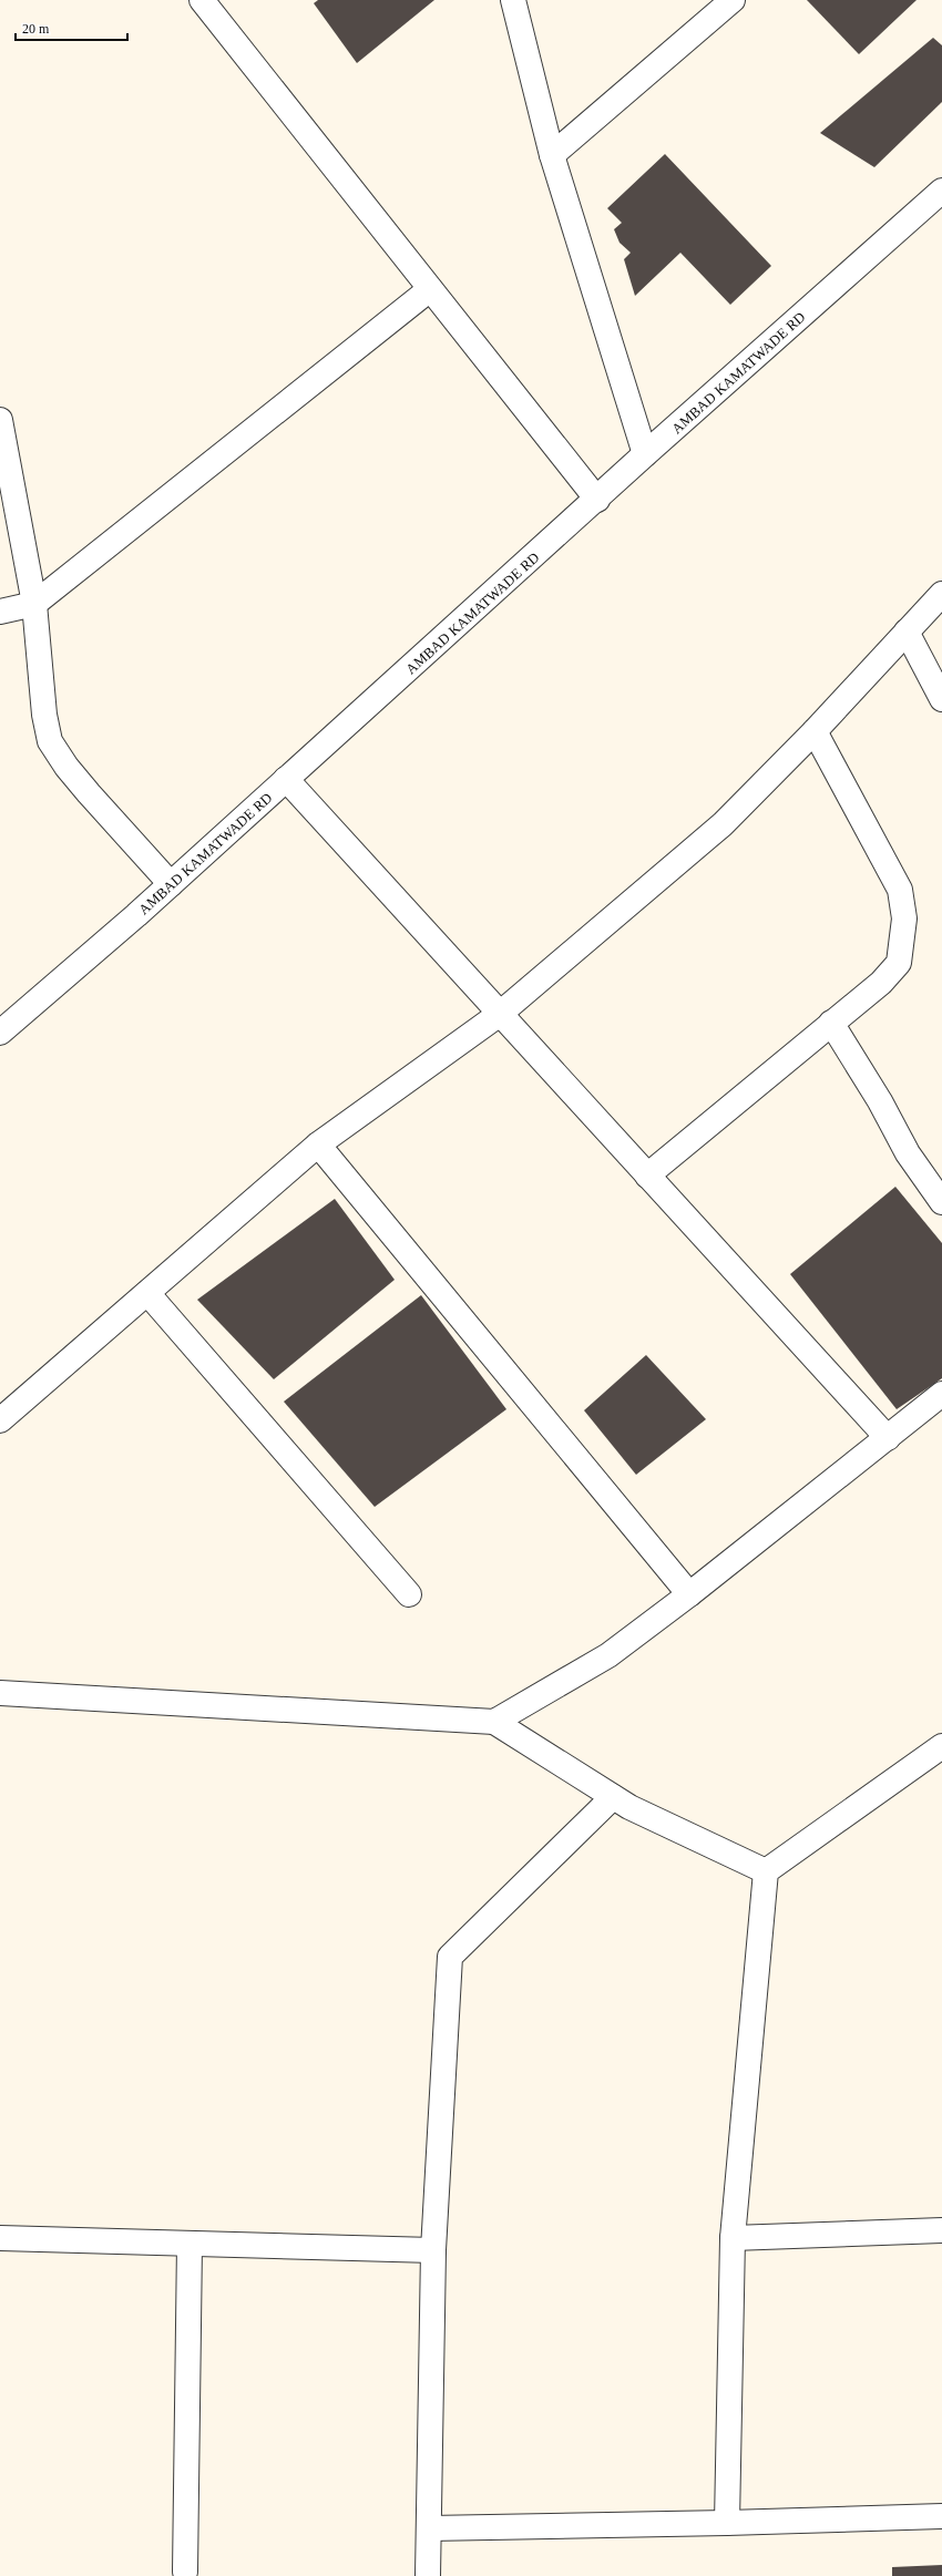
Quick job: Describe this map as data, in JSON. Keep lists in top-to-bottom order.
{
  "streets": {
    "street": ["AMBAD KAMATWADE RD"]
  },
  "scale_bar": "20 m"
}
